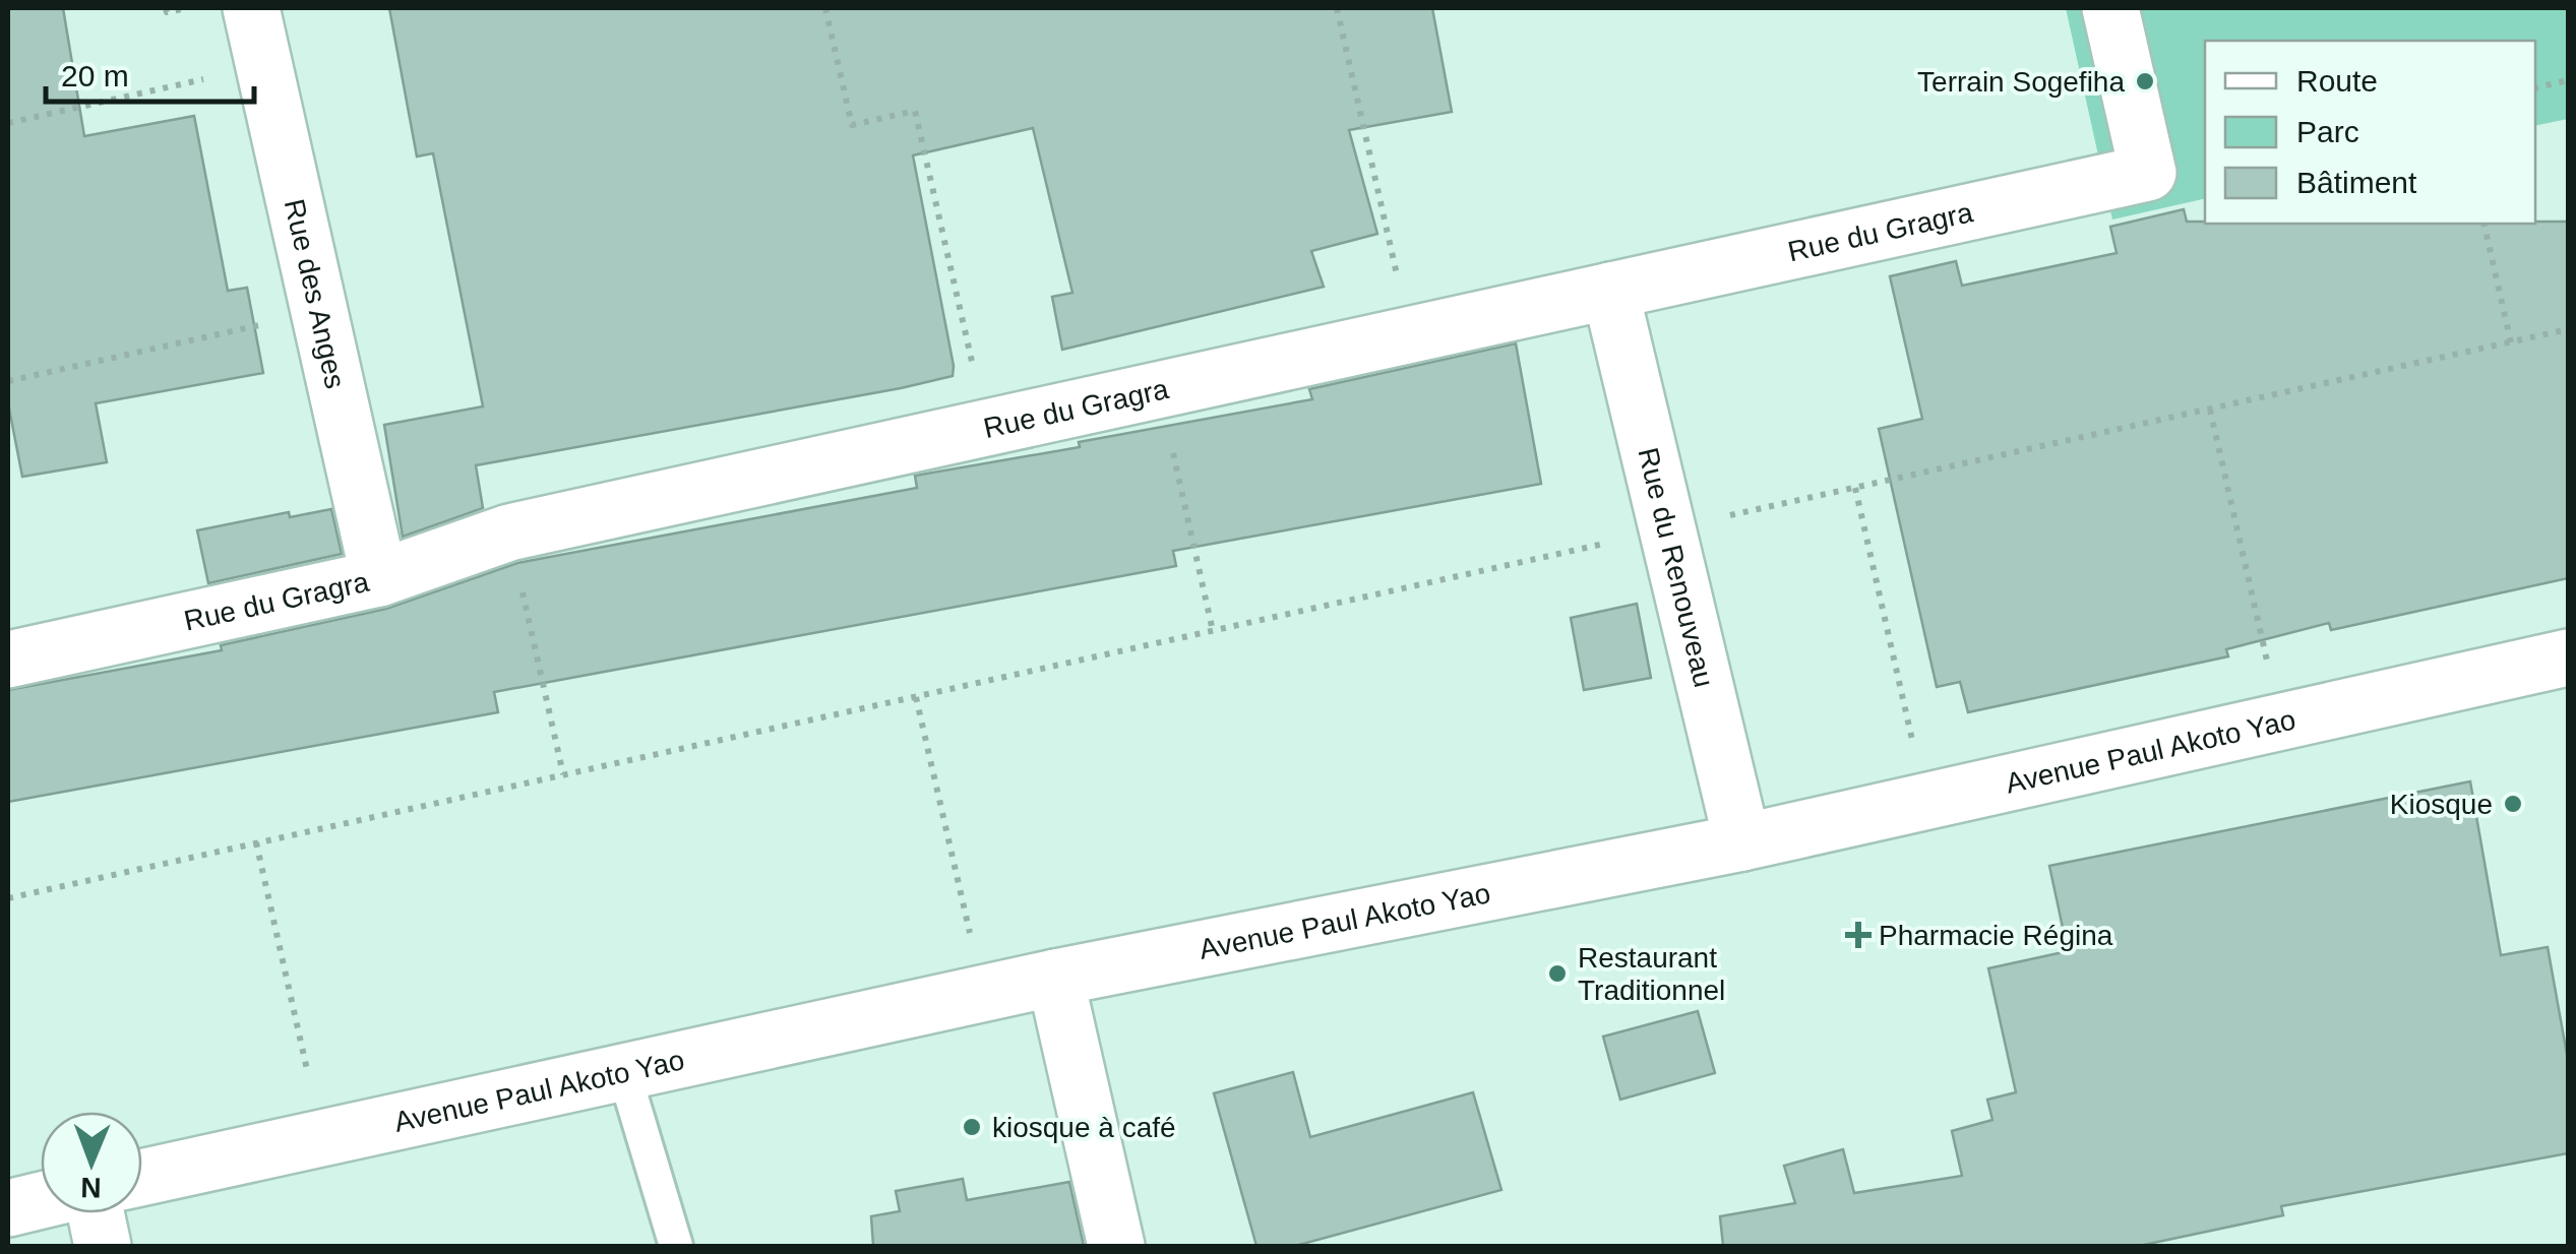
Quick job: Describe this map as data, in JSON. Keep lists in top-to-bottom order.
{
  "streets": {
    "street": [
      "Rue du Gragra",
      "Rue des Anges",
      "Rue du Renouveau",
      "Avenue Paul Akoto Yao"
    ]
  },
  "crossings": [
    ["Rue du Gragra", "Rue des Anges"],
    ["Rue du Gragra", "Rue du Renouveau"],
    ["Rue du Renouveau", "Avenue Paul Akoto Yao"]
  ],
  "places": {
    "other": [
      "Terrain Sogefiha",
      "Kiosque",
      "Restaurant Traditionnel",
      "kiosque à café"
    ],
    "health": ["Pharmacie Régina"]
  },
  "legend": ["Route", "Parc", "Bâtiment"],
  "scale_bar": "20 m",
  "north": "bottom"
}
